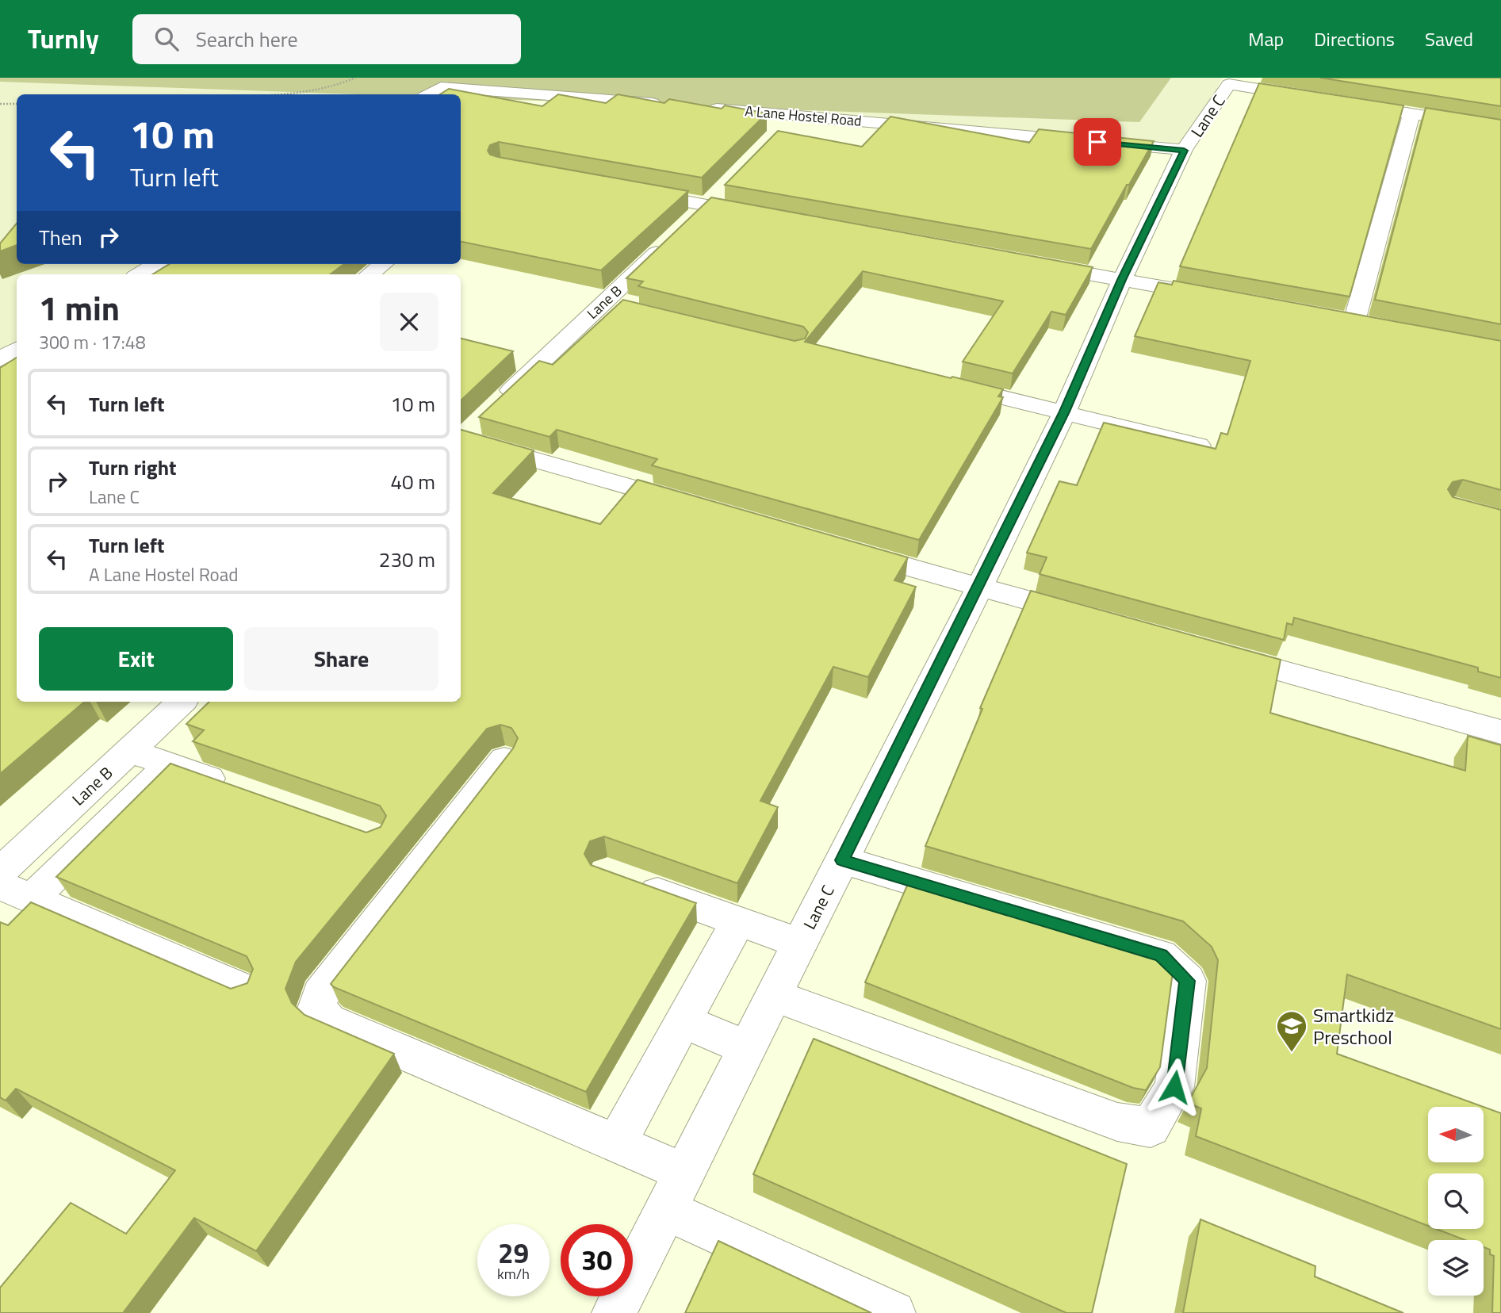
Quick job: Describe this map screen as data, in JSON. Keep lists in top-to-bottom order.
{
  "streets": {
    "street": ["A Lane Hostel Road", "Lane C", "Lane B"]
  },
  "crossings": [
    ["A Lane Hostel Road", "Lane C"]
  ],
  "places": {
    "school or university": ["Smartkidz Preschool"]
  },
  "north": "left",
  "page": {
    "header": "Turnly",
    "search": "Search here",
    "nav": ["Map", "Directions", "Saved"],
    "turn": ["10 m", "Turn left"],
    "then": "Then",
    "heading": ["1 min", "300 m · 17:48"],
    "list": [
      {
        "name": "Turn left",
        "value": "10 m"
      },
      {
        "name": "Turn right",
        "note": "Lane C",
        "value": "40 m"
      },
      {
        "name": "Turn left",
        "note": "A Lane Hostel Road",
        "value": "230 m"
      }
    ],
    "buttons": ["Exit", "Share"],
    "speed": "29 km/h",
    "limit": "30"
  }
}
